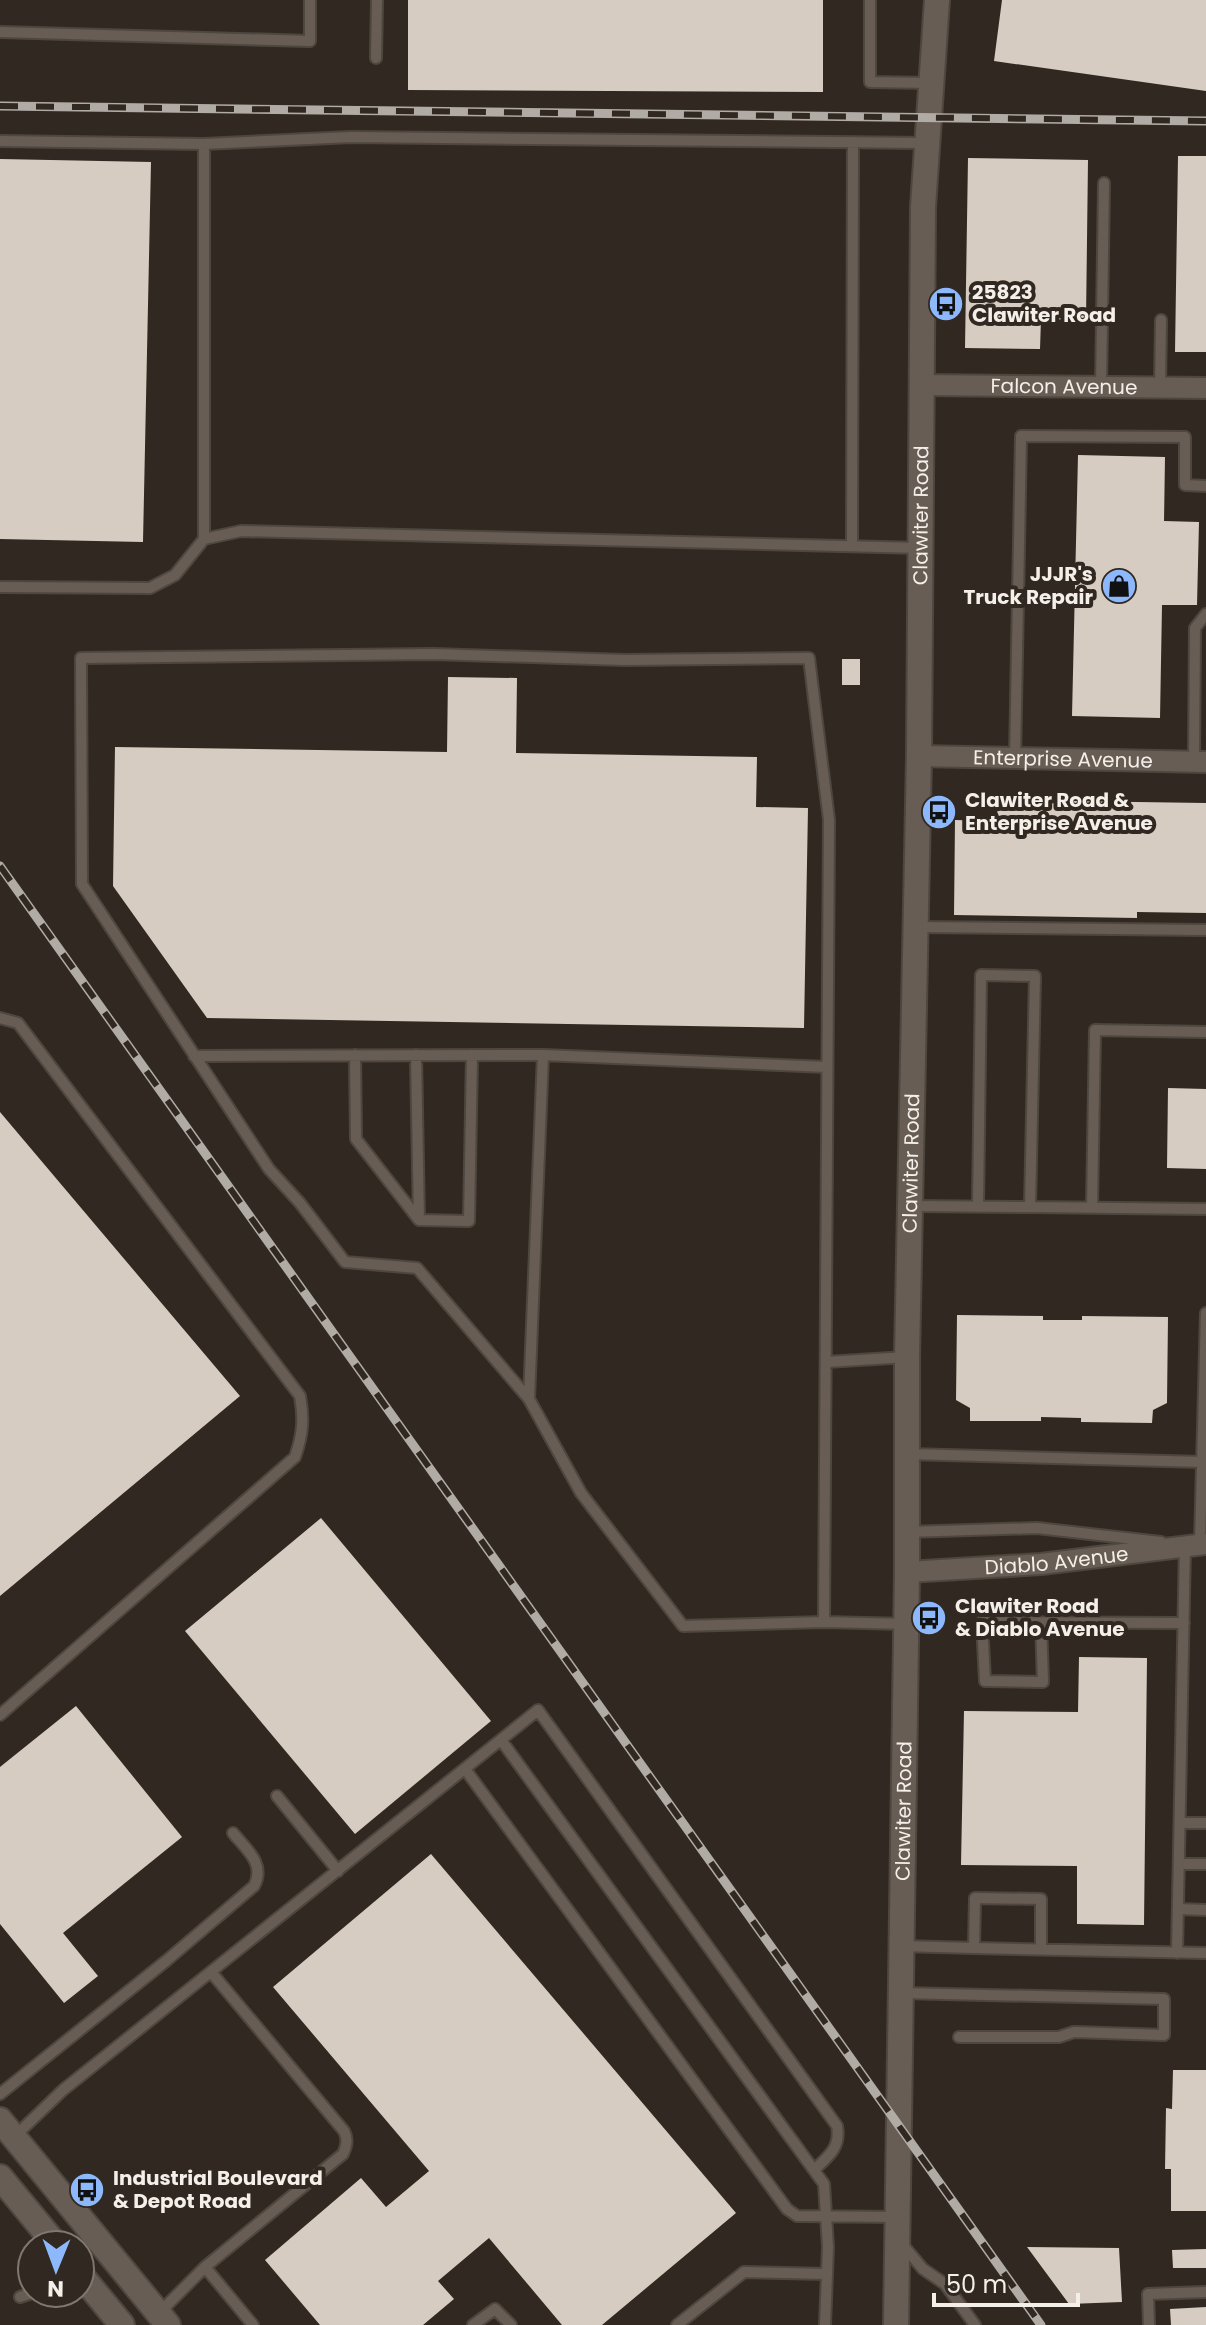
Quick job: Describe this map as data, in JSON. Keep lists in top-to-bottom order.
{
  "streets": {
    "street": [
      "Falcon Avenue",
      "Clawiter Road",
      "Enterprise Avenue",
      "Diablo Avenue"
    ]
  },
  "crossings": [
    ["Falcon Avenue", "Clawiter Road"],
    ["Clawiter Road", "Enterprise Avenue"],
    ["Clawiter Road", "Diablo Avenue"]
  ],
  "places": {
    "bus stop": [
      "25823 Clawiter Road",
      "Clawiter Road & Enterprise Avenue",
      "Clawiter Road & Diablo Avenue",
      "Industrial Boulevard & Depot Road"
    ],
    "shop": ["JJJR's Truck Repair"]
  },
  "scale_bar": "50 m",
  "north": "bottom"
}
